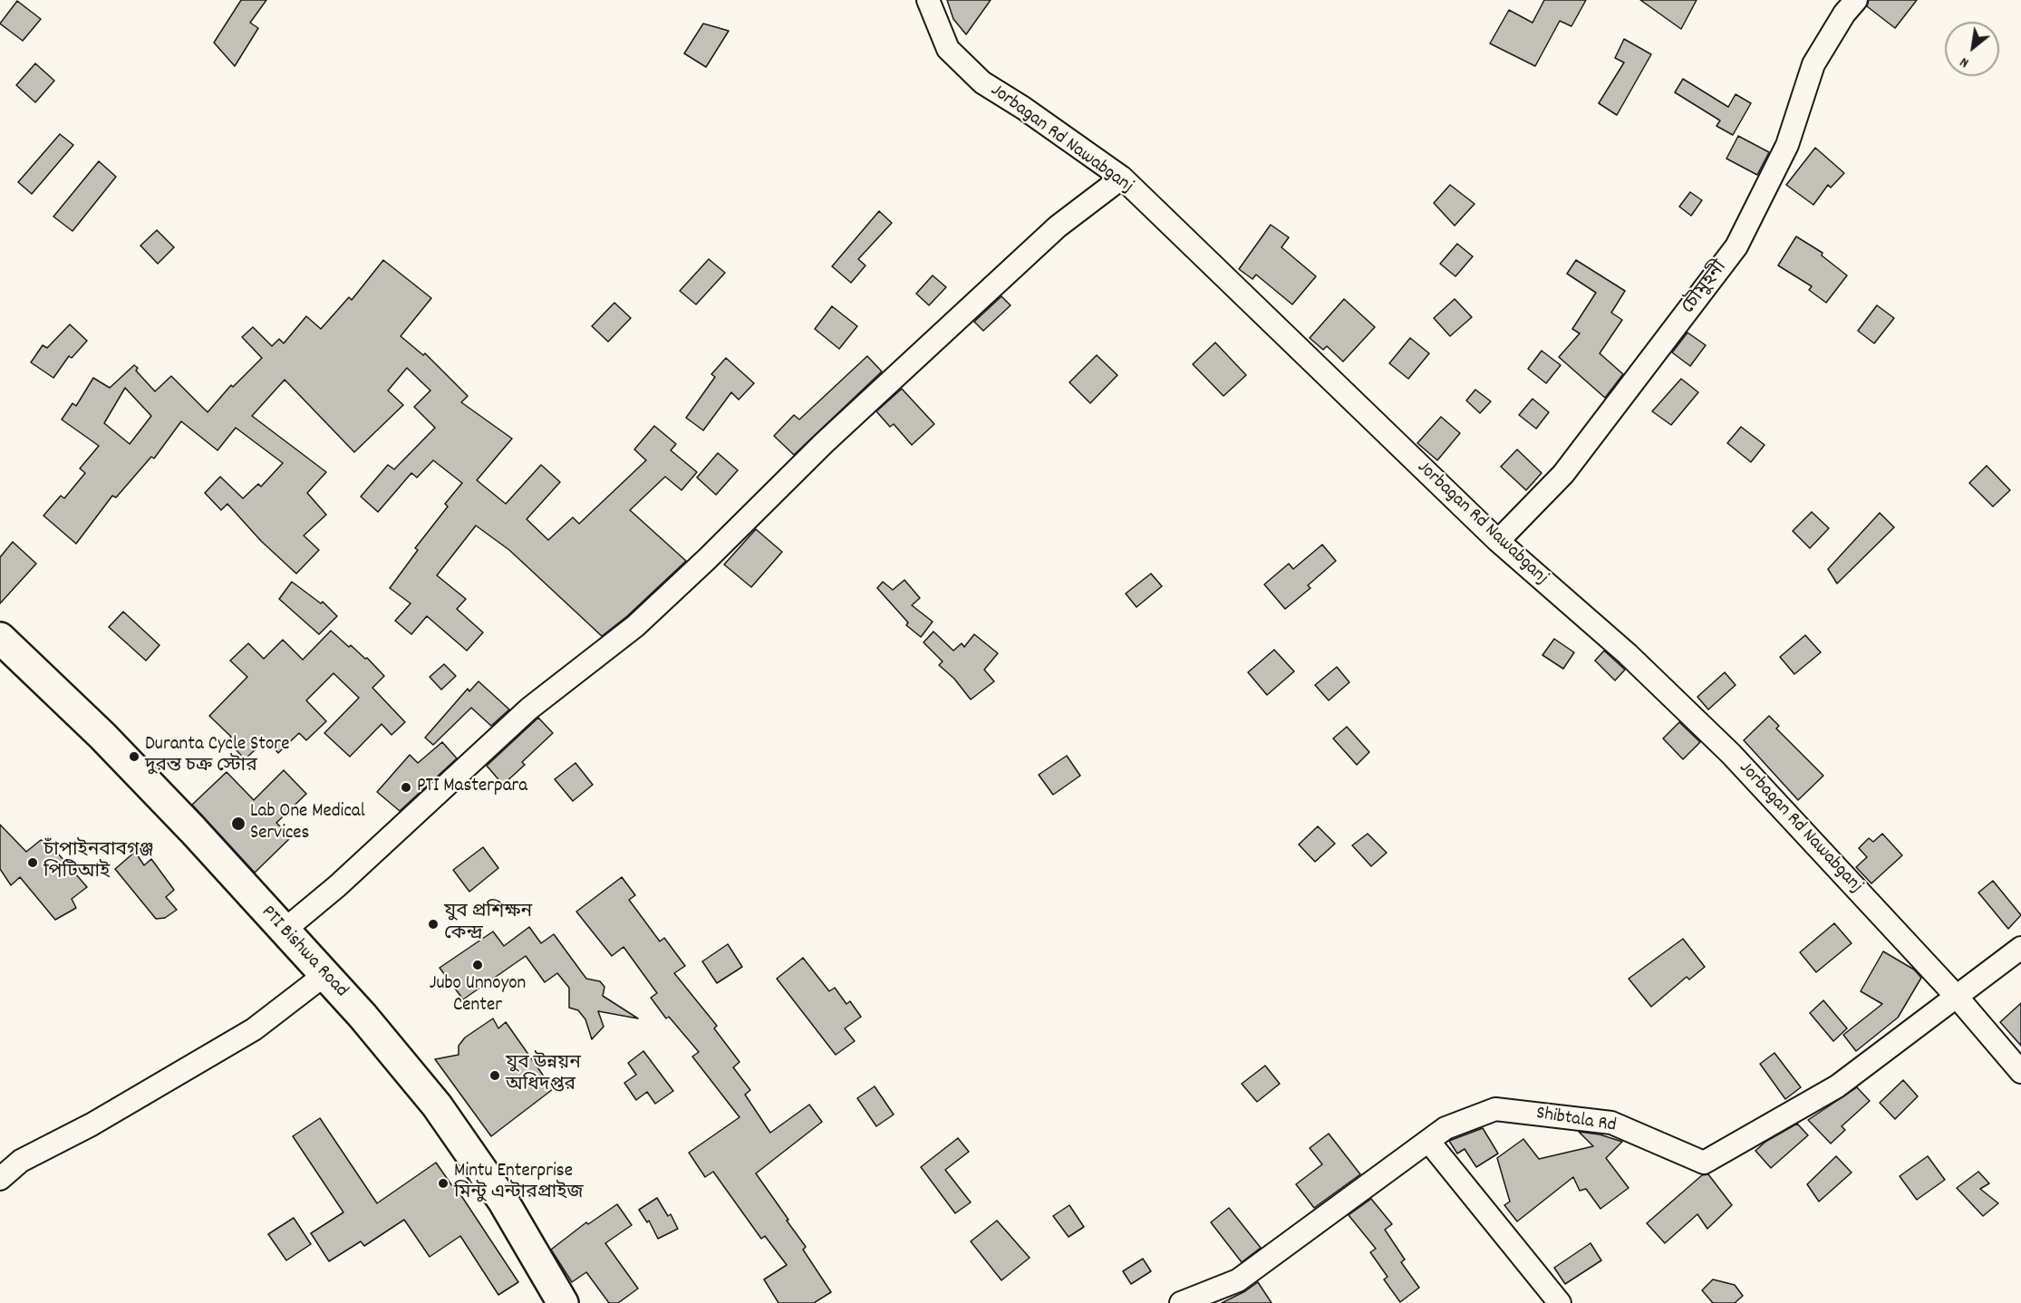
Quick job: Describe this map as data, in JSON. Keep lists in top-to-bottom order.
{
  "streets": {
    "highway": ["PTI Bishwa Road"],
    "street": ["Jorbagan Rd Nawabganj", "চৌমুহনী", "Shibtala Rd"]
  },
  "crossings": [
    ["Jorbagan Rd Nawabganj", "চৌমুহনী"],
    ["Jorbagan Rd Nawabganj", "Shibtala Rd"]
  ],
  "places": [
    "Duranta Cycle Store দুরন্ত চক্র স্টোর",
    "PTI Masterpara",
    "Lab One Medical Services",
    "চাঁপাইনবাবগঞ্জ পিটিআই",
    "যুব প্রশিক্ষন কেন্দ্র",
    "Jubo Unnoyon Center",
    "যুব উন্নয়ন অধিদপ্তর",
    "Mintu Enterprise মিন্টু এন্টারপ্রাইজ"
  ],
  "north": "bottom left"
}
